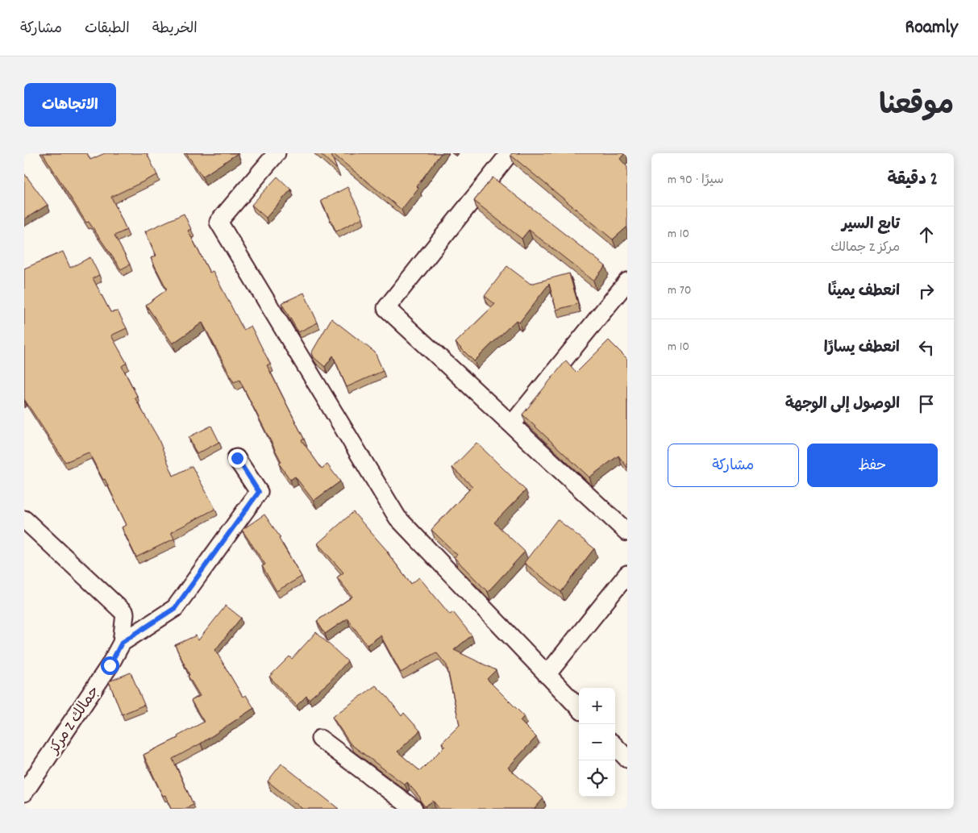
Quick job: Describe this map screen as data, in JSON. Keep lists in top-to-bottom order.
{
  "streets": {
    "street": ["مركز Z جمالك"]
  },
  "page": {
    "header": "Roamly",
    "nav": ["الخريطة", "الطبقات", "مشاركة"],
    "title": "موقعنا",
    "buttons": [
      "الاتجاهات",
      ["حفظ", "مشاركة"]
    ],
    "heading": ["2 دقيقة", "سيرًا · 90 m"],
    "list": [
      ["تابع السير", "مركز Z جمالك", "10 m"],
      ["انعطف يمينًا", "70 m"],
      ["انعطف يسارًا", "10 m"],
      "الوصول إلى الوجهة"
    ],
    "map_buttons": ["+", "−"]
  }
}
